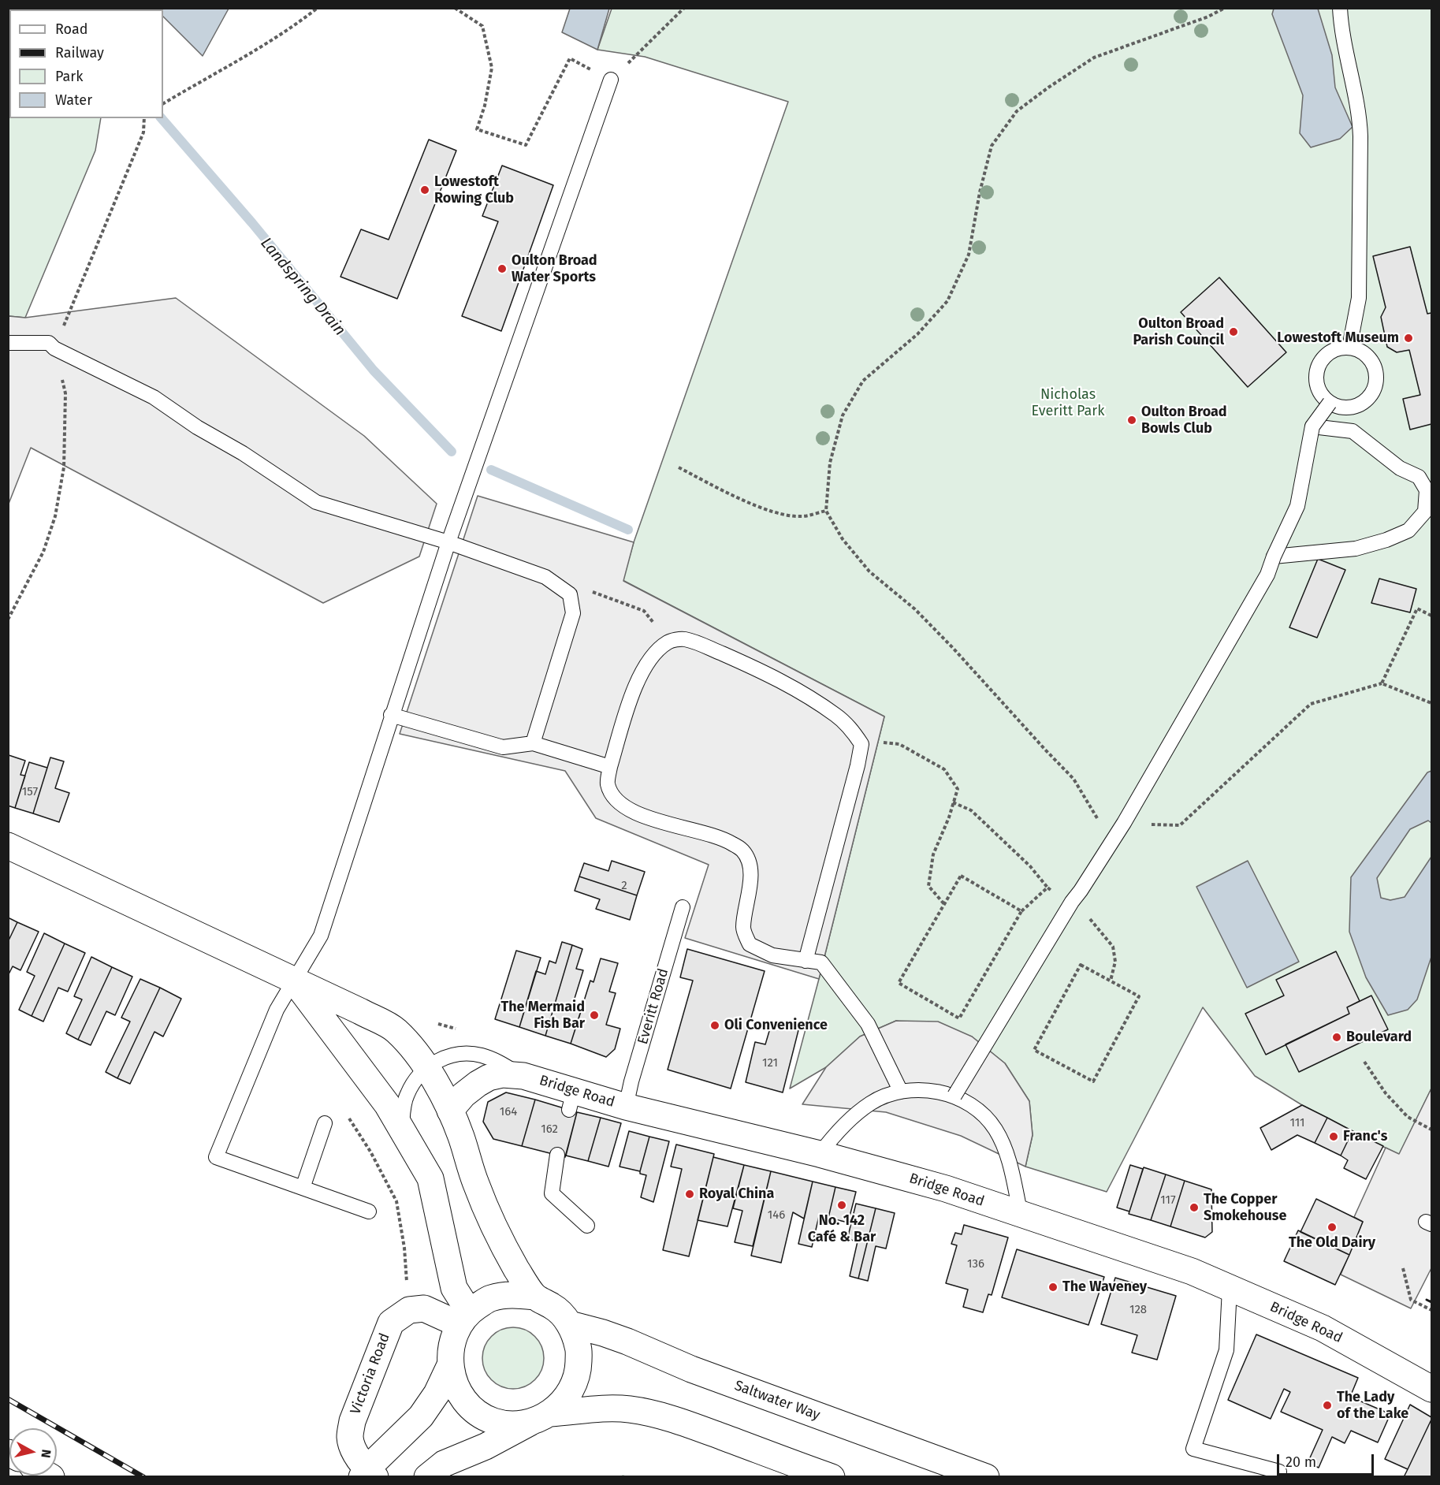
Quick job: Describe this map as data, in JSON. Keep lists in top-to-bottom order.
{
  "streets": {
    "main road": ["Bridge Road", "Victoria Road", "Saltwater Way"],
    "lane": ["Everitt Road"]
  },
  "crossings": [
    ["Everitt Road", "Bridge Road"],
    ["Victoria Road", "Saltwater Way"]
  ],
  "water": ["Landspring Drain"],
  "parks": ["Nicholas Everitt Park"],
  "places": [
    "Lowestoft Rowing Club",
    "Oulton Broad Water Sports",
    "Oulton Broad Parish Council",
    "Lowestoft Museum",
    "Oulton Broad Bowls Club",
    "The Mermaid Fish Bar",
    "Oli Convenience",
    "Boulevard",
    "Franc's",
    "Royal China",
    "No. 142 Café & Bar",
    "The Copper Smokehouse",
    "The Old Dairy",
    "The Waveney",
    "The Lady of the Lake"
  ],
  "house_numbers": [
    "157",
    "2",
    "121",
    "164",
    "111",
    "162",
    "117",
    "146",
    "136",
    "128"
  ],
  "legend": [
    "Road",
    "Railway",
    "Park",
    "Water"
  ],
  "scale_bar": "20 m",
  "north": "right"
}
